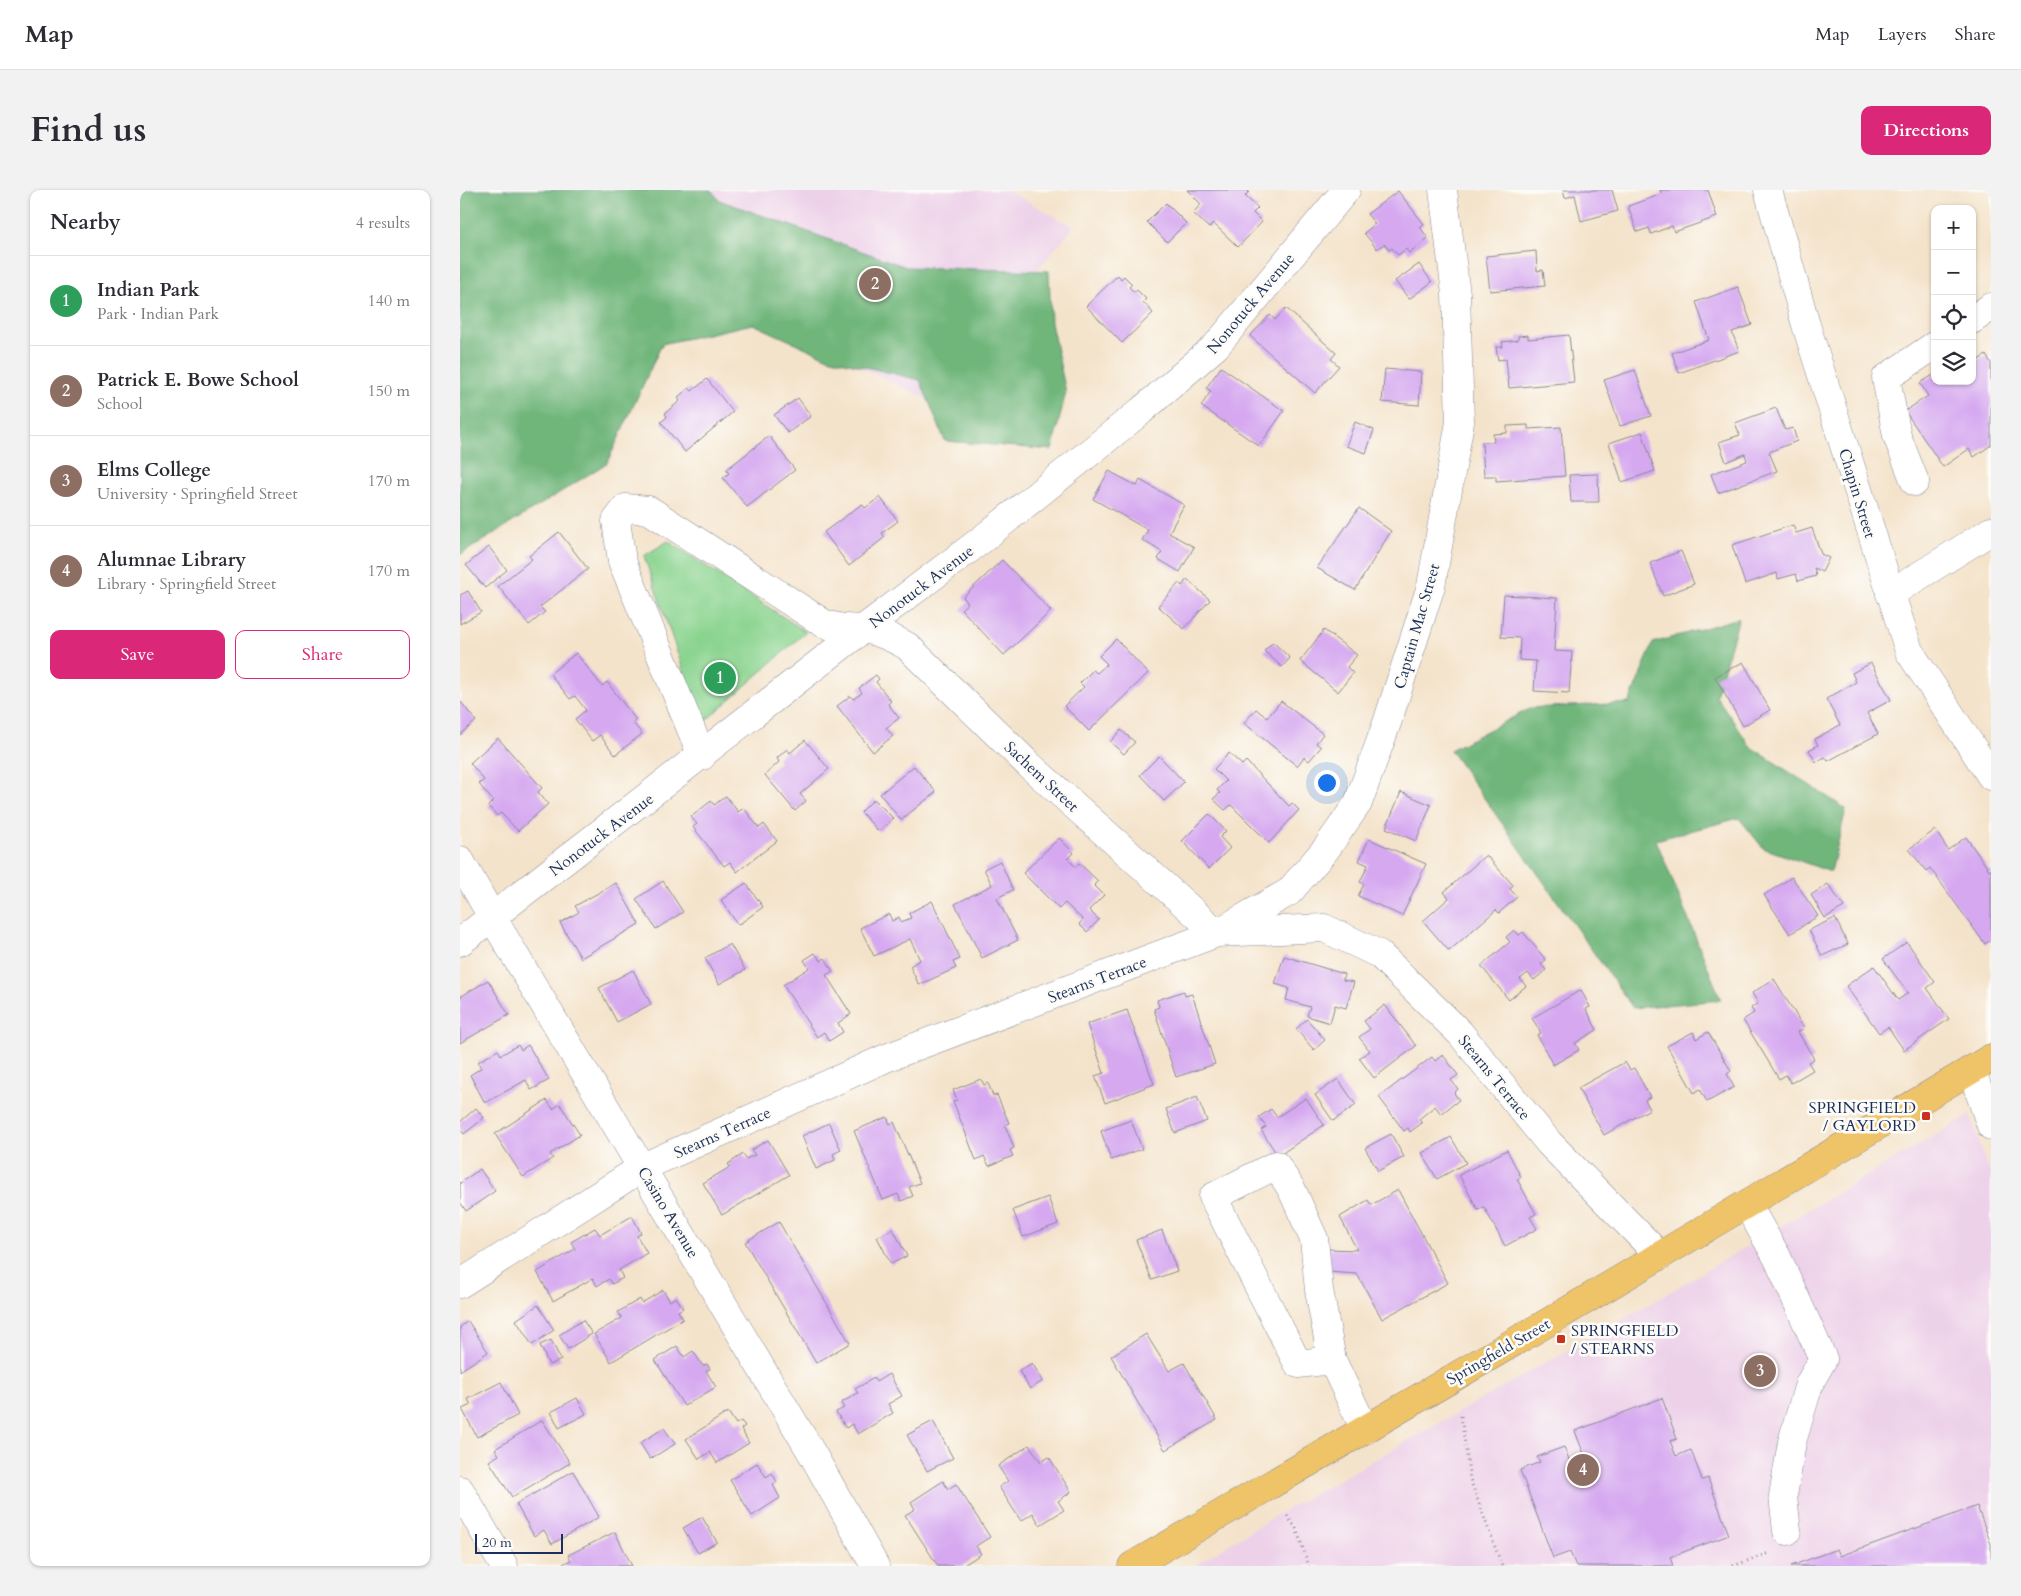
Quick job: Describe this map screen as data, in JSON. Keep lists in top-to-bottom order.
{
  "streets": {
    "main road": ["Springfield Street"],
    "street": [
      "Nonotuck Avenue",
      "Chapin Street",
      "Captain Mac Street",
      "Sachem Street",
      "Stearns Terrace",
      "Casino Avenue"
    ]
  },
  "crossings": [
    ["Nonotuck Avenue", "Sachem Street"],
    ["Nonotuck Avenue", "Casino Avenue"],
    ["Captain Mac Street", "Sachem Street"],
    ["Captain Mac Street", "Stearns Terrace"],
    ["Sachem Street", "Stearns Terrace"],
    ["Stearns Terrace", "Casino Avenue"],
    ["Stearns Terrace", "Springfield Street"]
  ],
  "places": {
    "transit": ["SPRINGFIELD / GAYLORD", "SPRINGFIELD / STEARNS"]
  },
  "scale_bar": "20 m",
  "page": {
    "header": "Map",
    "nav": ["Map", "Layers", "Share"],
    "title": "Find us",
    "buttons": [
      "Directions",
      ["Save", "Share"]
    ],
    "heading": ["Nearby", "4 results"],
    "map_buttons": ["+", "−"],
    "list": [
      {
        "mark": "1",
        "name": "Indian Park",
        "note": "Park · Indian Park",
        "value": "140 m"
      },
      {
        "mark": "2",
        "name": "Patrick E. Bowe School",
        "note": "School",
        "value": "150 m"
      },
      {
        "mark": "3",
        "name": "Elms College",
        "note": "University · Springfield Street",
        "value": "170 m"
      },
      {
        "mark": "4",
        "name": "Alumnae Library",
        "note": "Library · Springfield Street",
        "value": "170 m"
      }
    ],
    "pins": [
      "2",
      "1",
      "3",
      "4"
    ],
    "scale": "20 m"
  }
}
